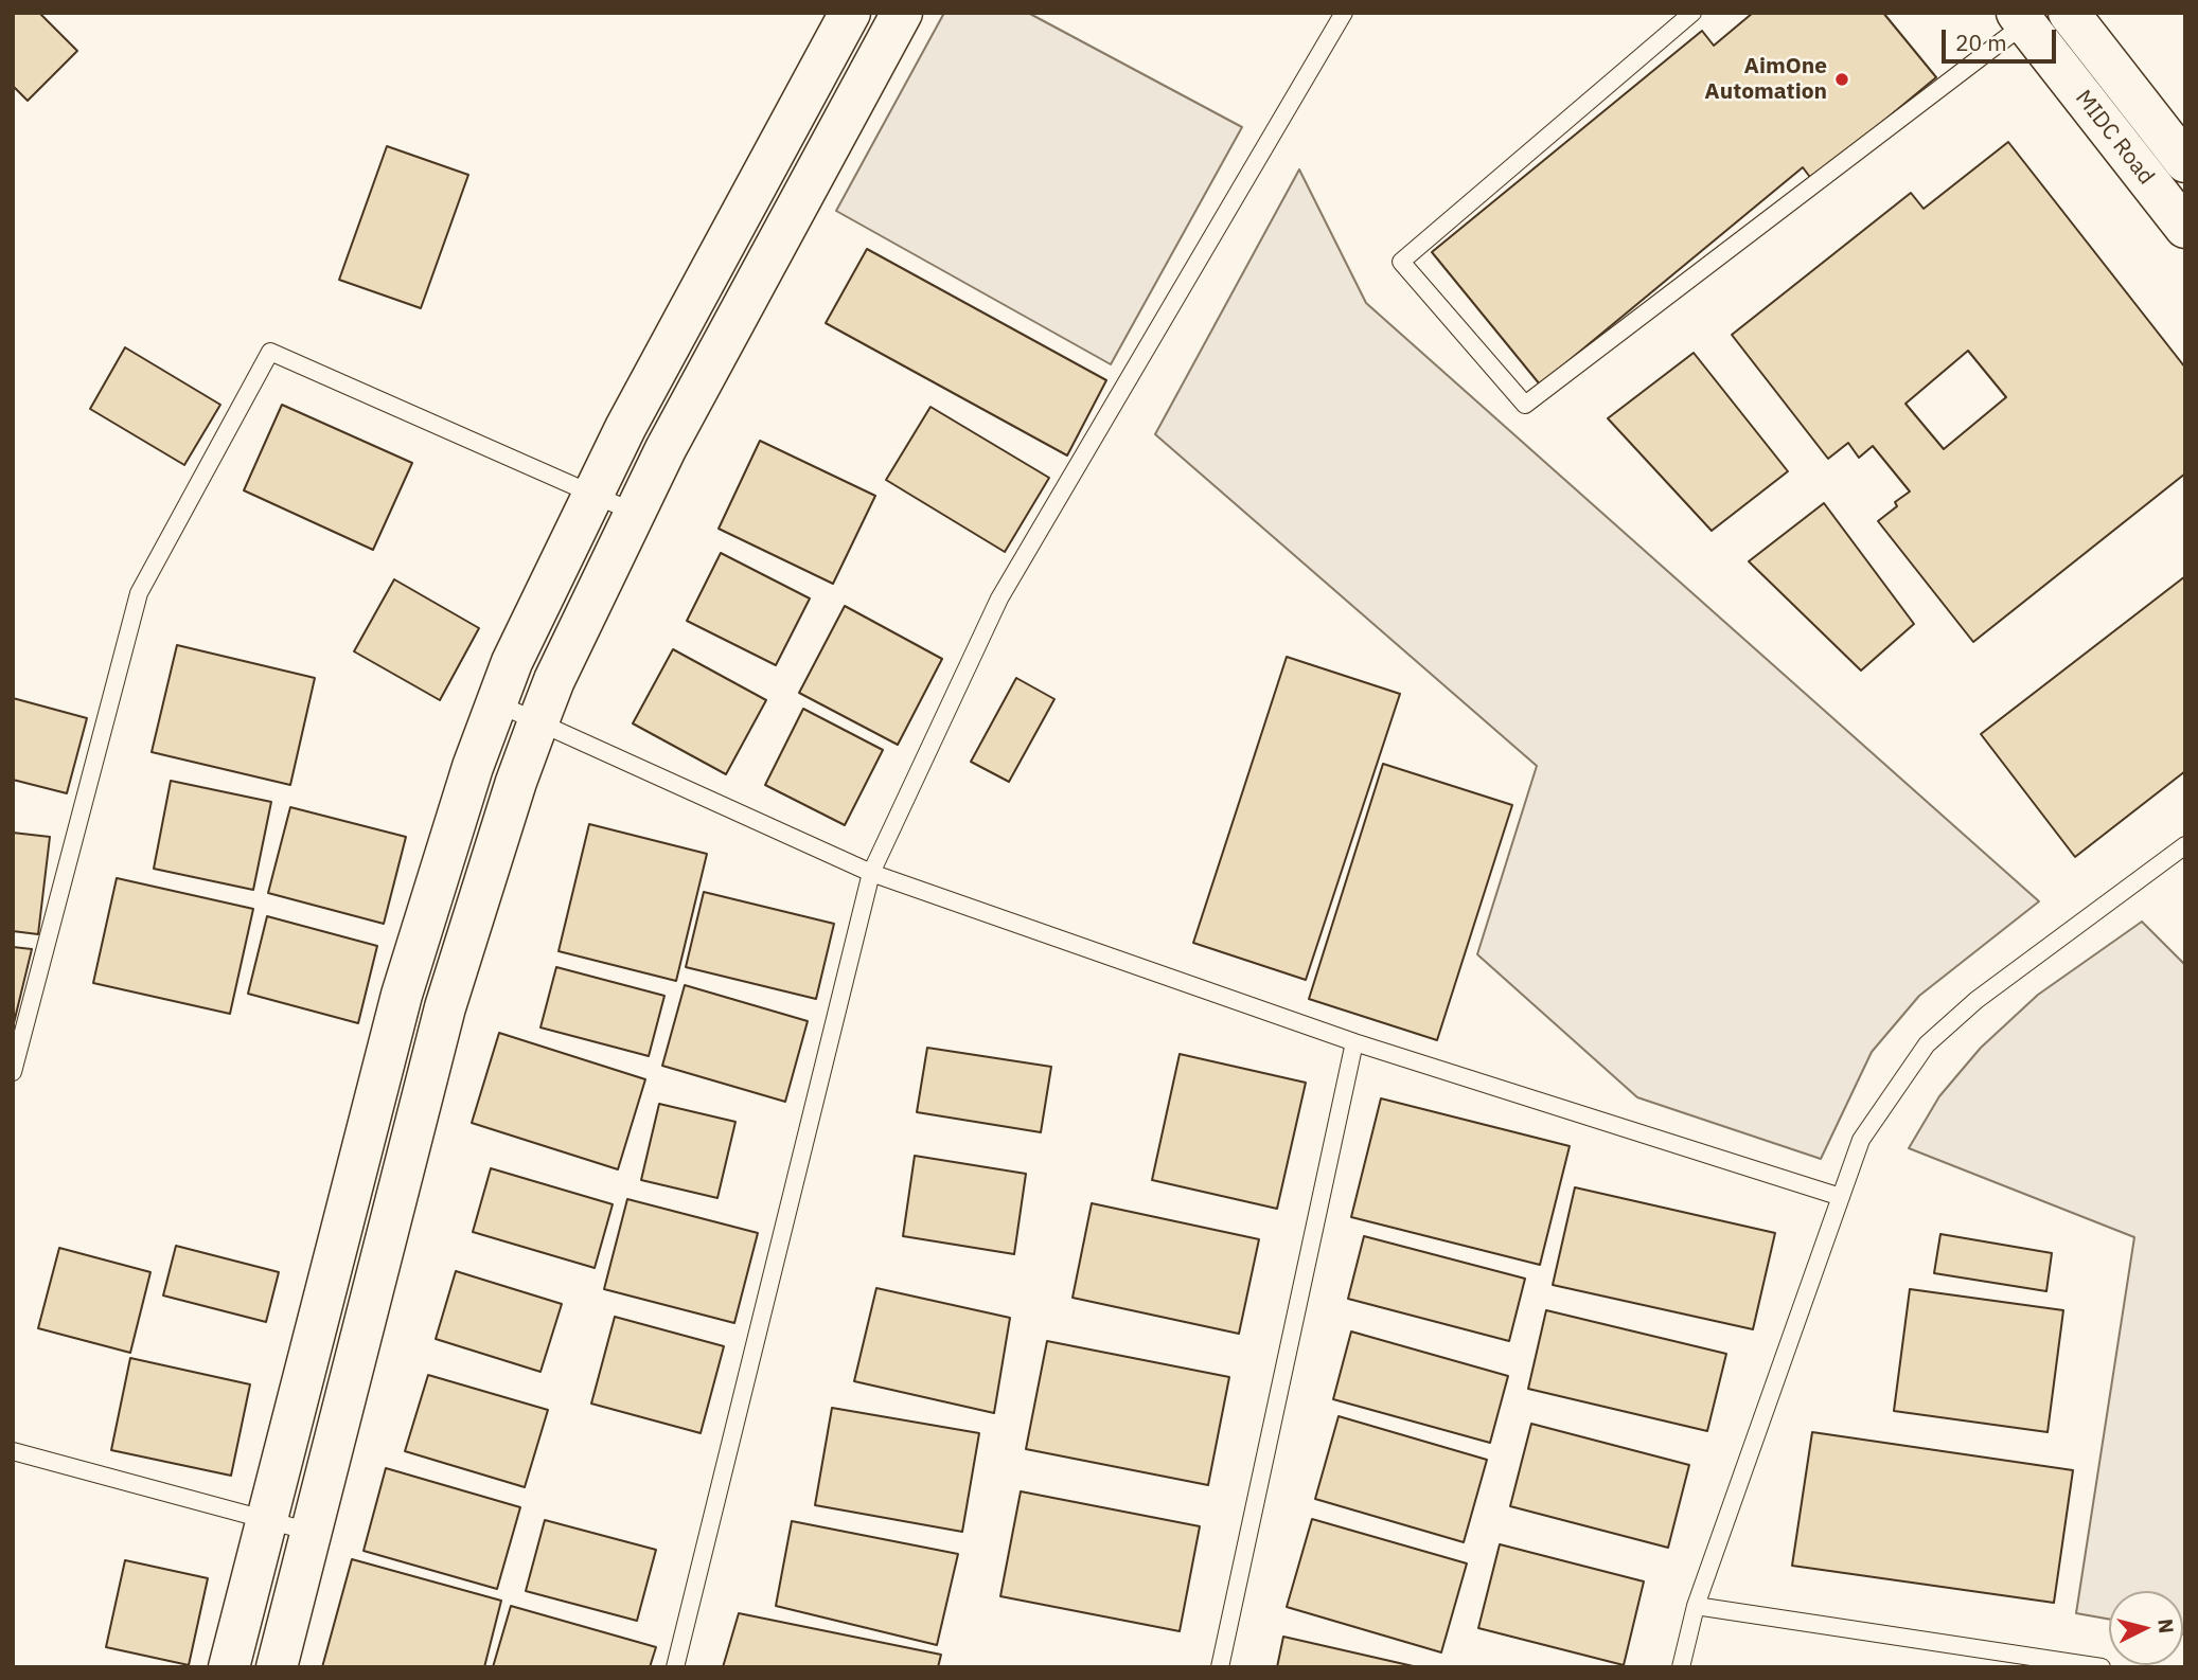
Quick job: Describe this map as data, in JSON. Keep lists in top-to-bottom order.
{
  "streets": {
    "main road": ["MIDC Road"]
  },
  "places": ["AimOne Automation"],
  "scale_bar": "20 m",
  "north": "right"
}
